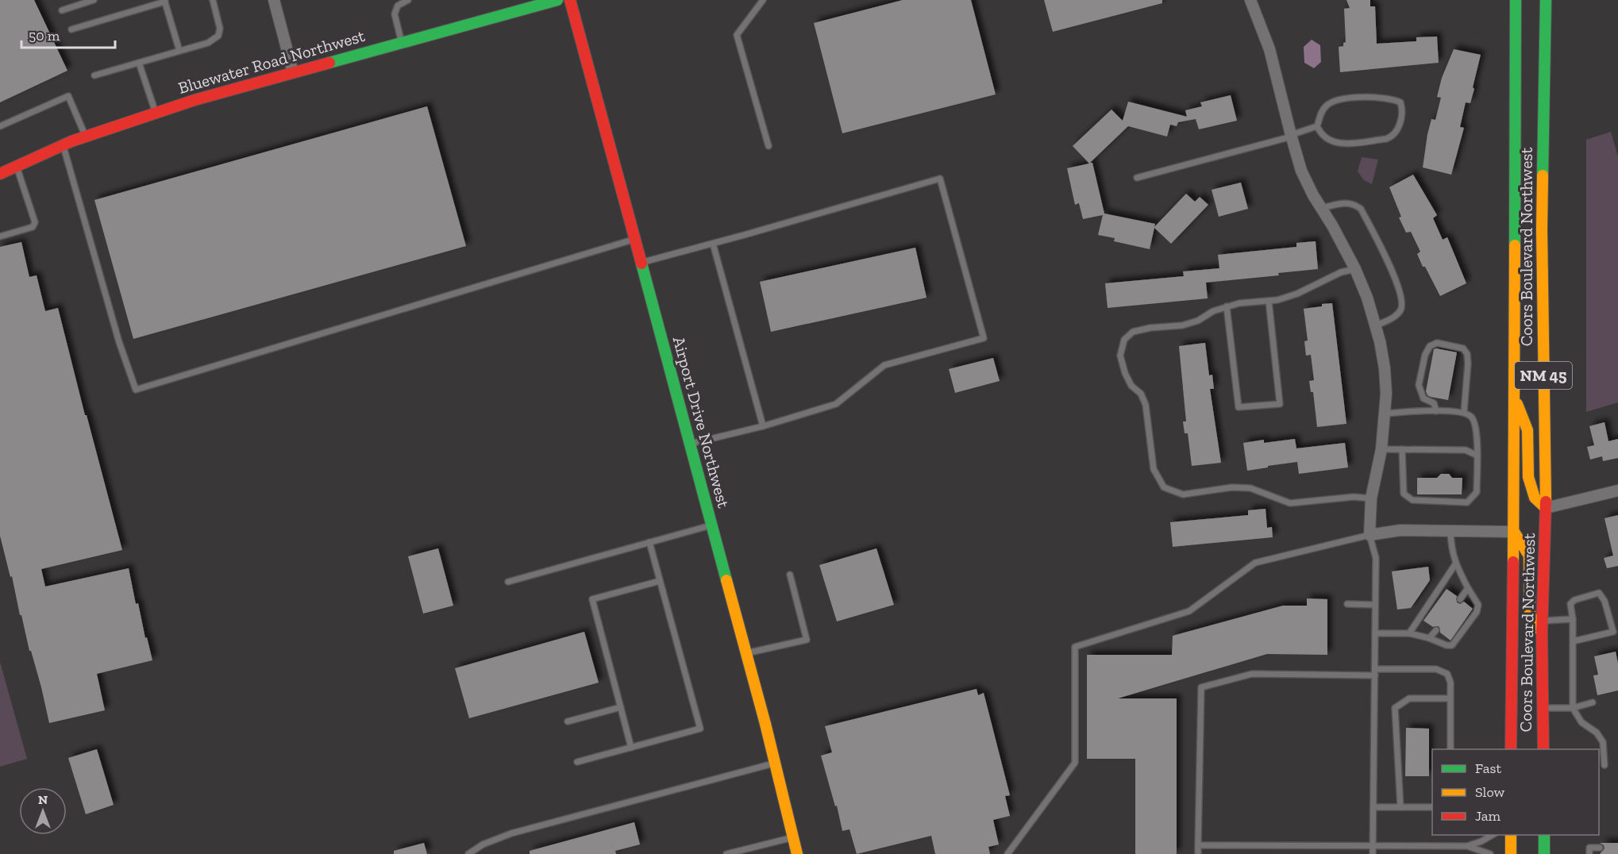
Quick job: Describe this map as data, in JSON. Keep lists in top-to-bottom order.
{
  "streets": {
    "main road": [
      "Bluewater Road Northwest",
      "Coors Boulevard Northwest",
      "NM 45",
      "Airport Drive Northwest"
    ]
  },
  "legend": ["Fast", "Slow", "Jam"],
  "scale_bar": "50 m",
  "north": "top"
}
